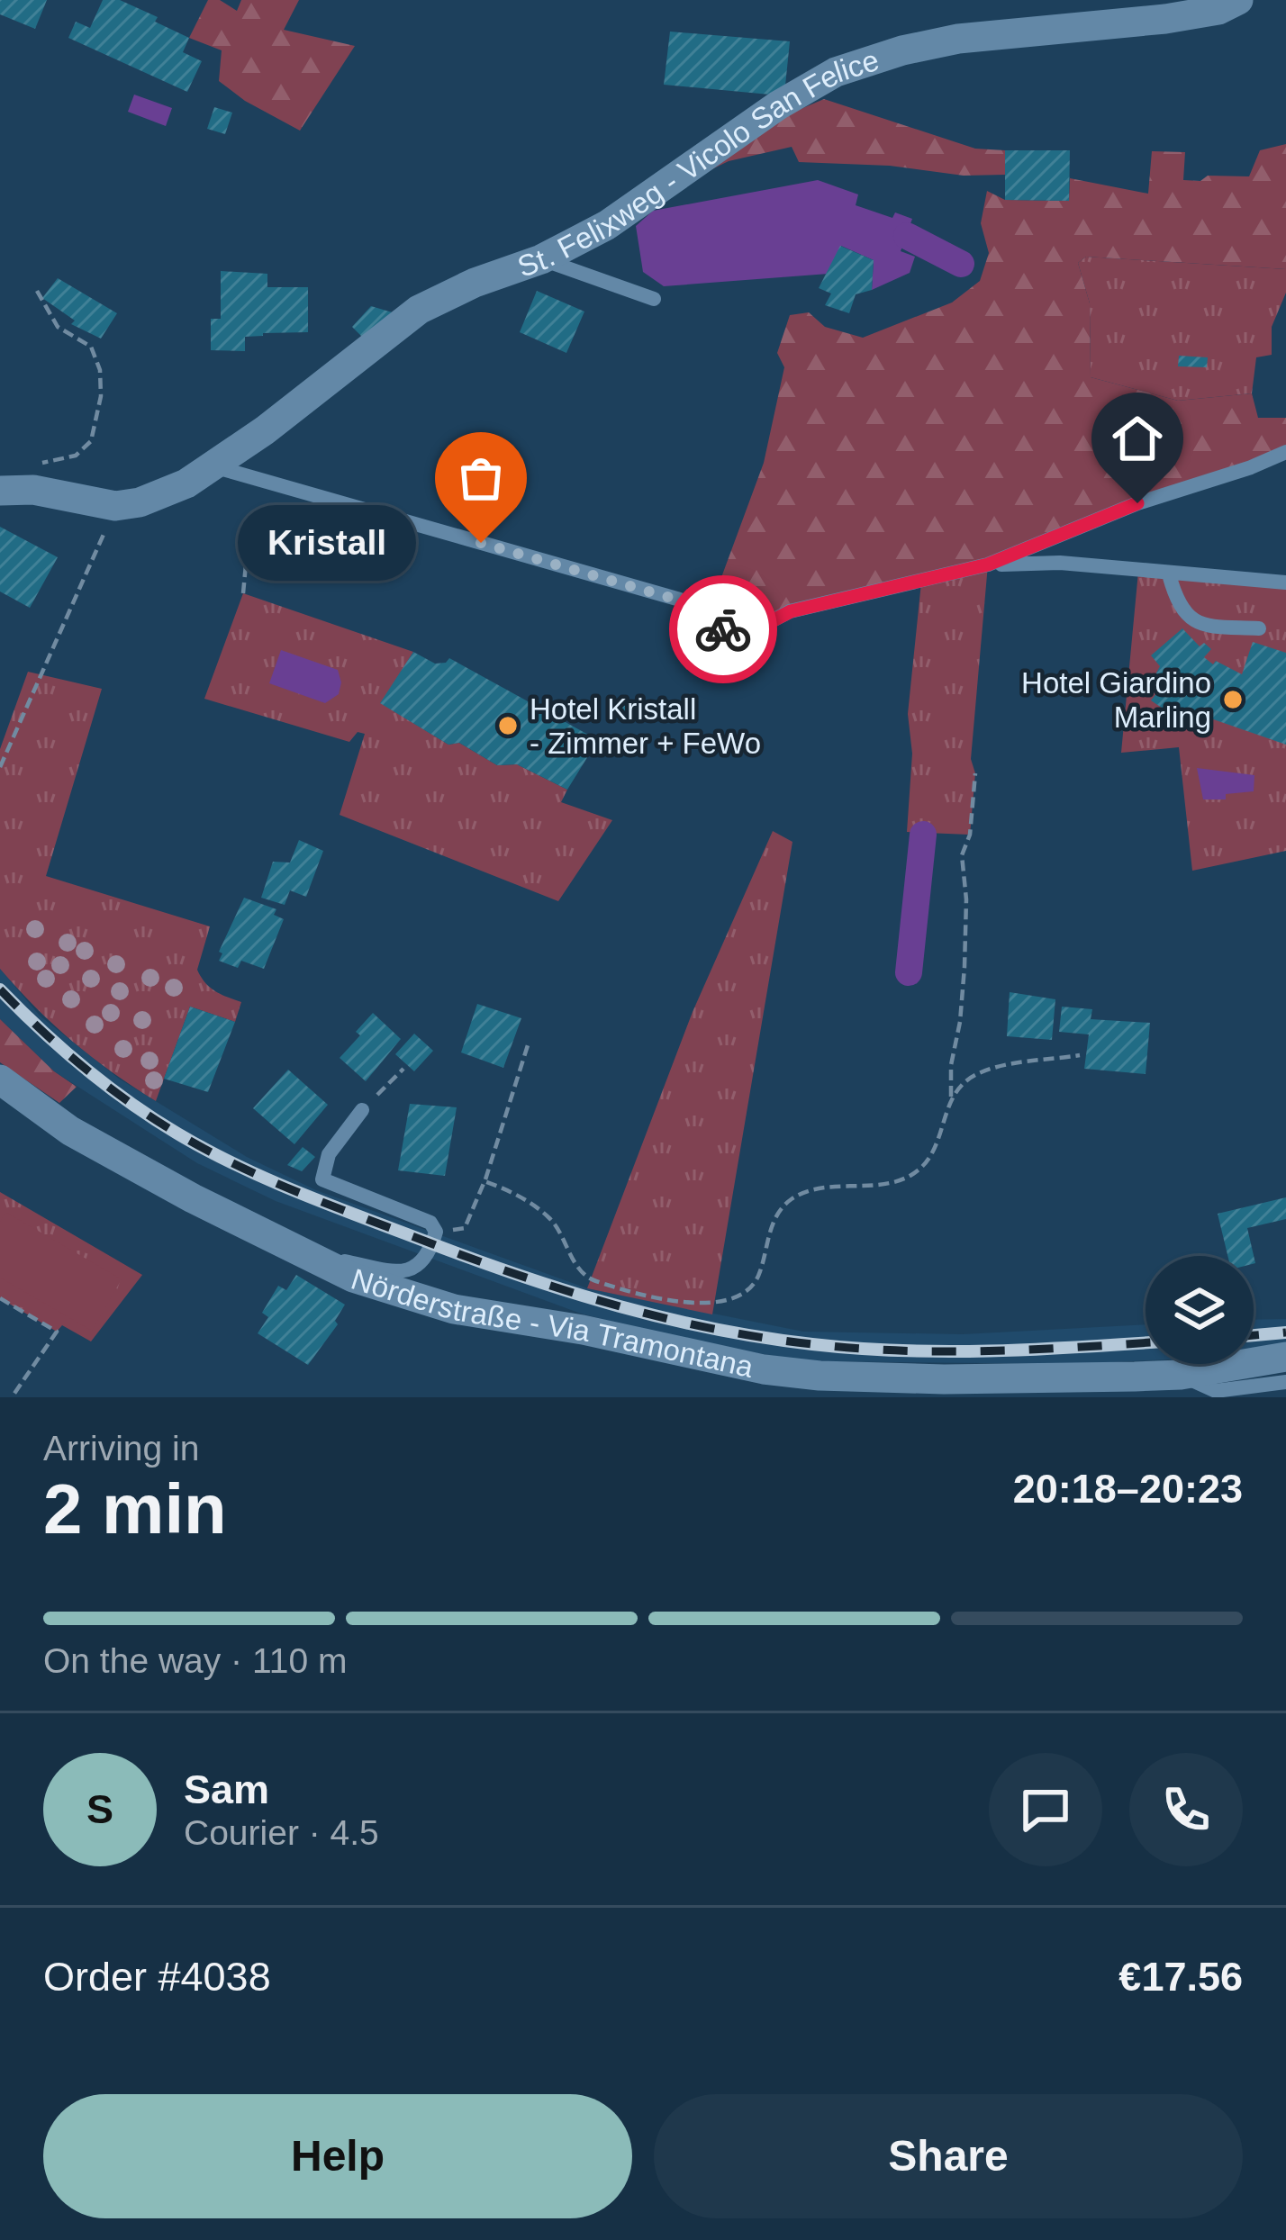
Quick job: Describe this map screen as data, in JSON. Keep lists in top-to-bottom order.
{
  "streets": {
    "street": ["St. Felixweg - Vicolo San Felice", "Nörderstraße - Via Tramontana"]
  },
  "places": ["Kristall", "Hotel Giardino Marling", "Hotel Kristall - Zimmer + FeWo"],
  "page": {
    "bubble": "Kristall",
    "heading": ["2 min", "Arriving in", "20:18–20:23"],
    "panel": [
      "Sam",
      "Courier · 4.5",
      "Order #4038",
      "€17.56"
    ],
    "bar": "On the way · 110 m",
    "round": "S",
    "buttons": ["Help", "Share"]
  }
}
